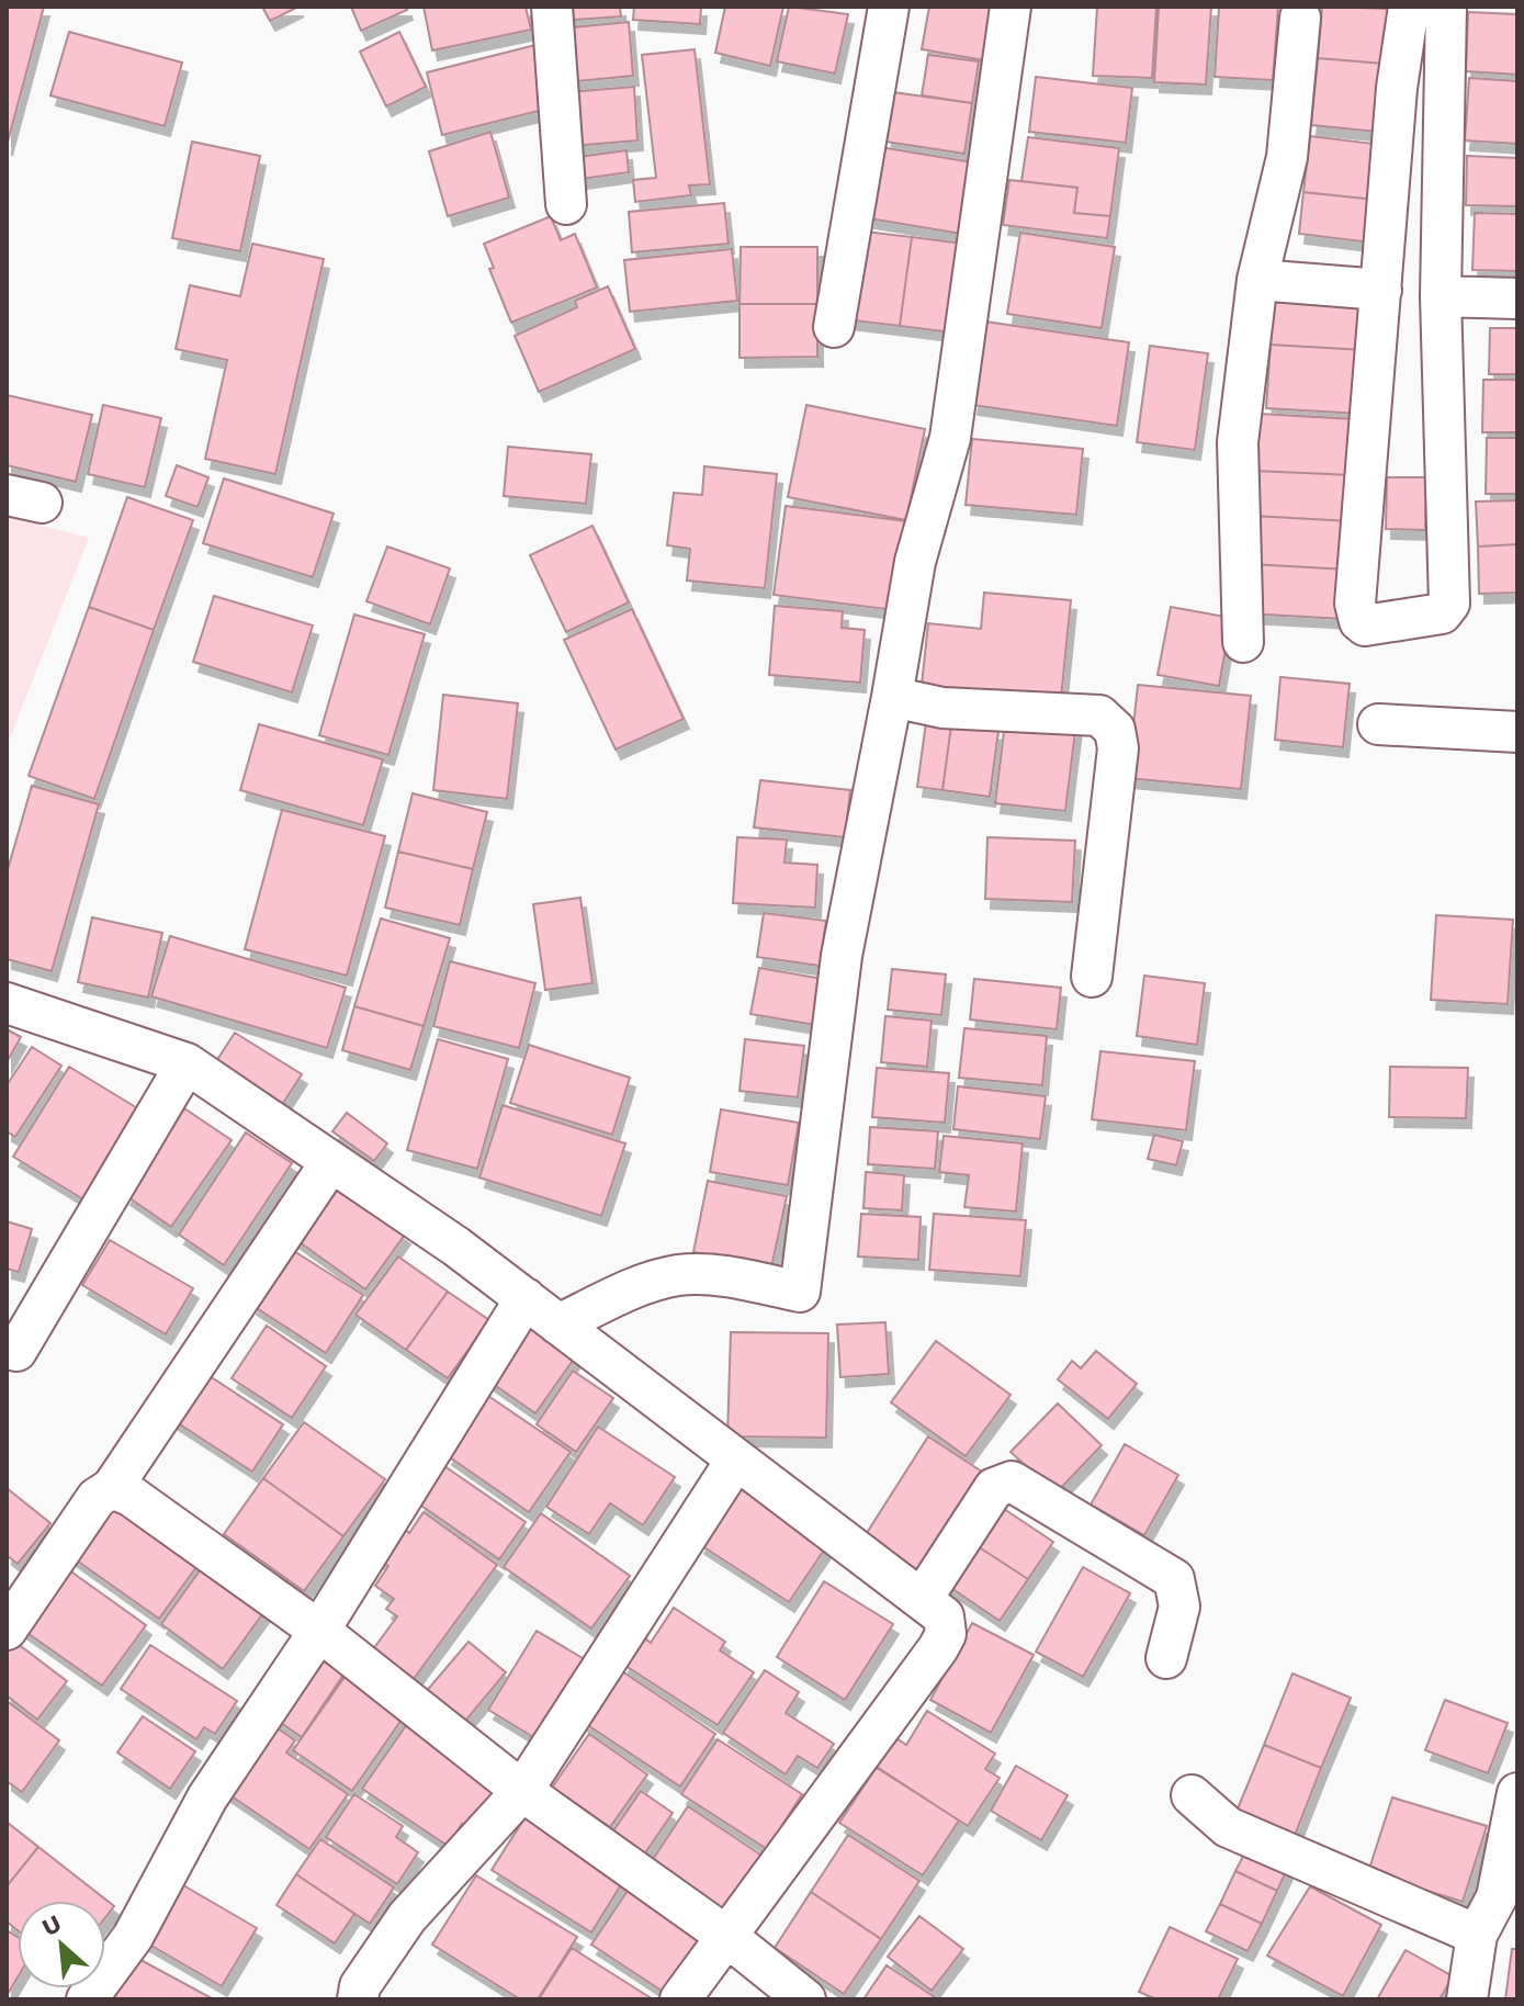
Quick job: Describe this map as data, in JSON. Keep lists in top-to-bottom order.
{
  "north": "top left"
}
